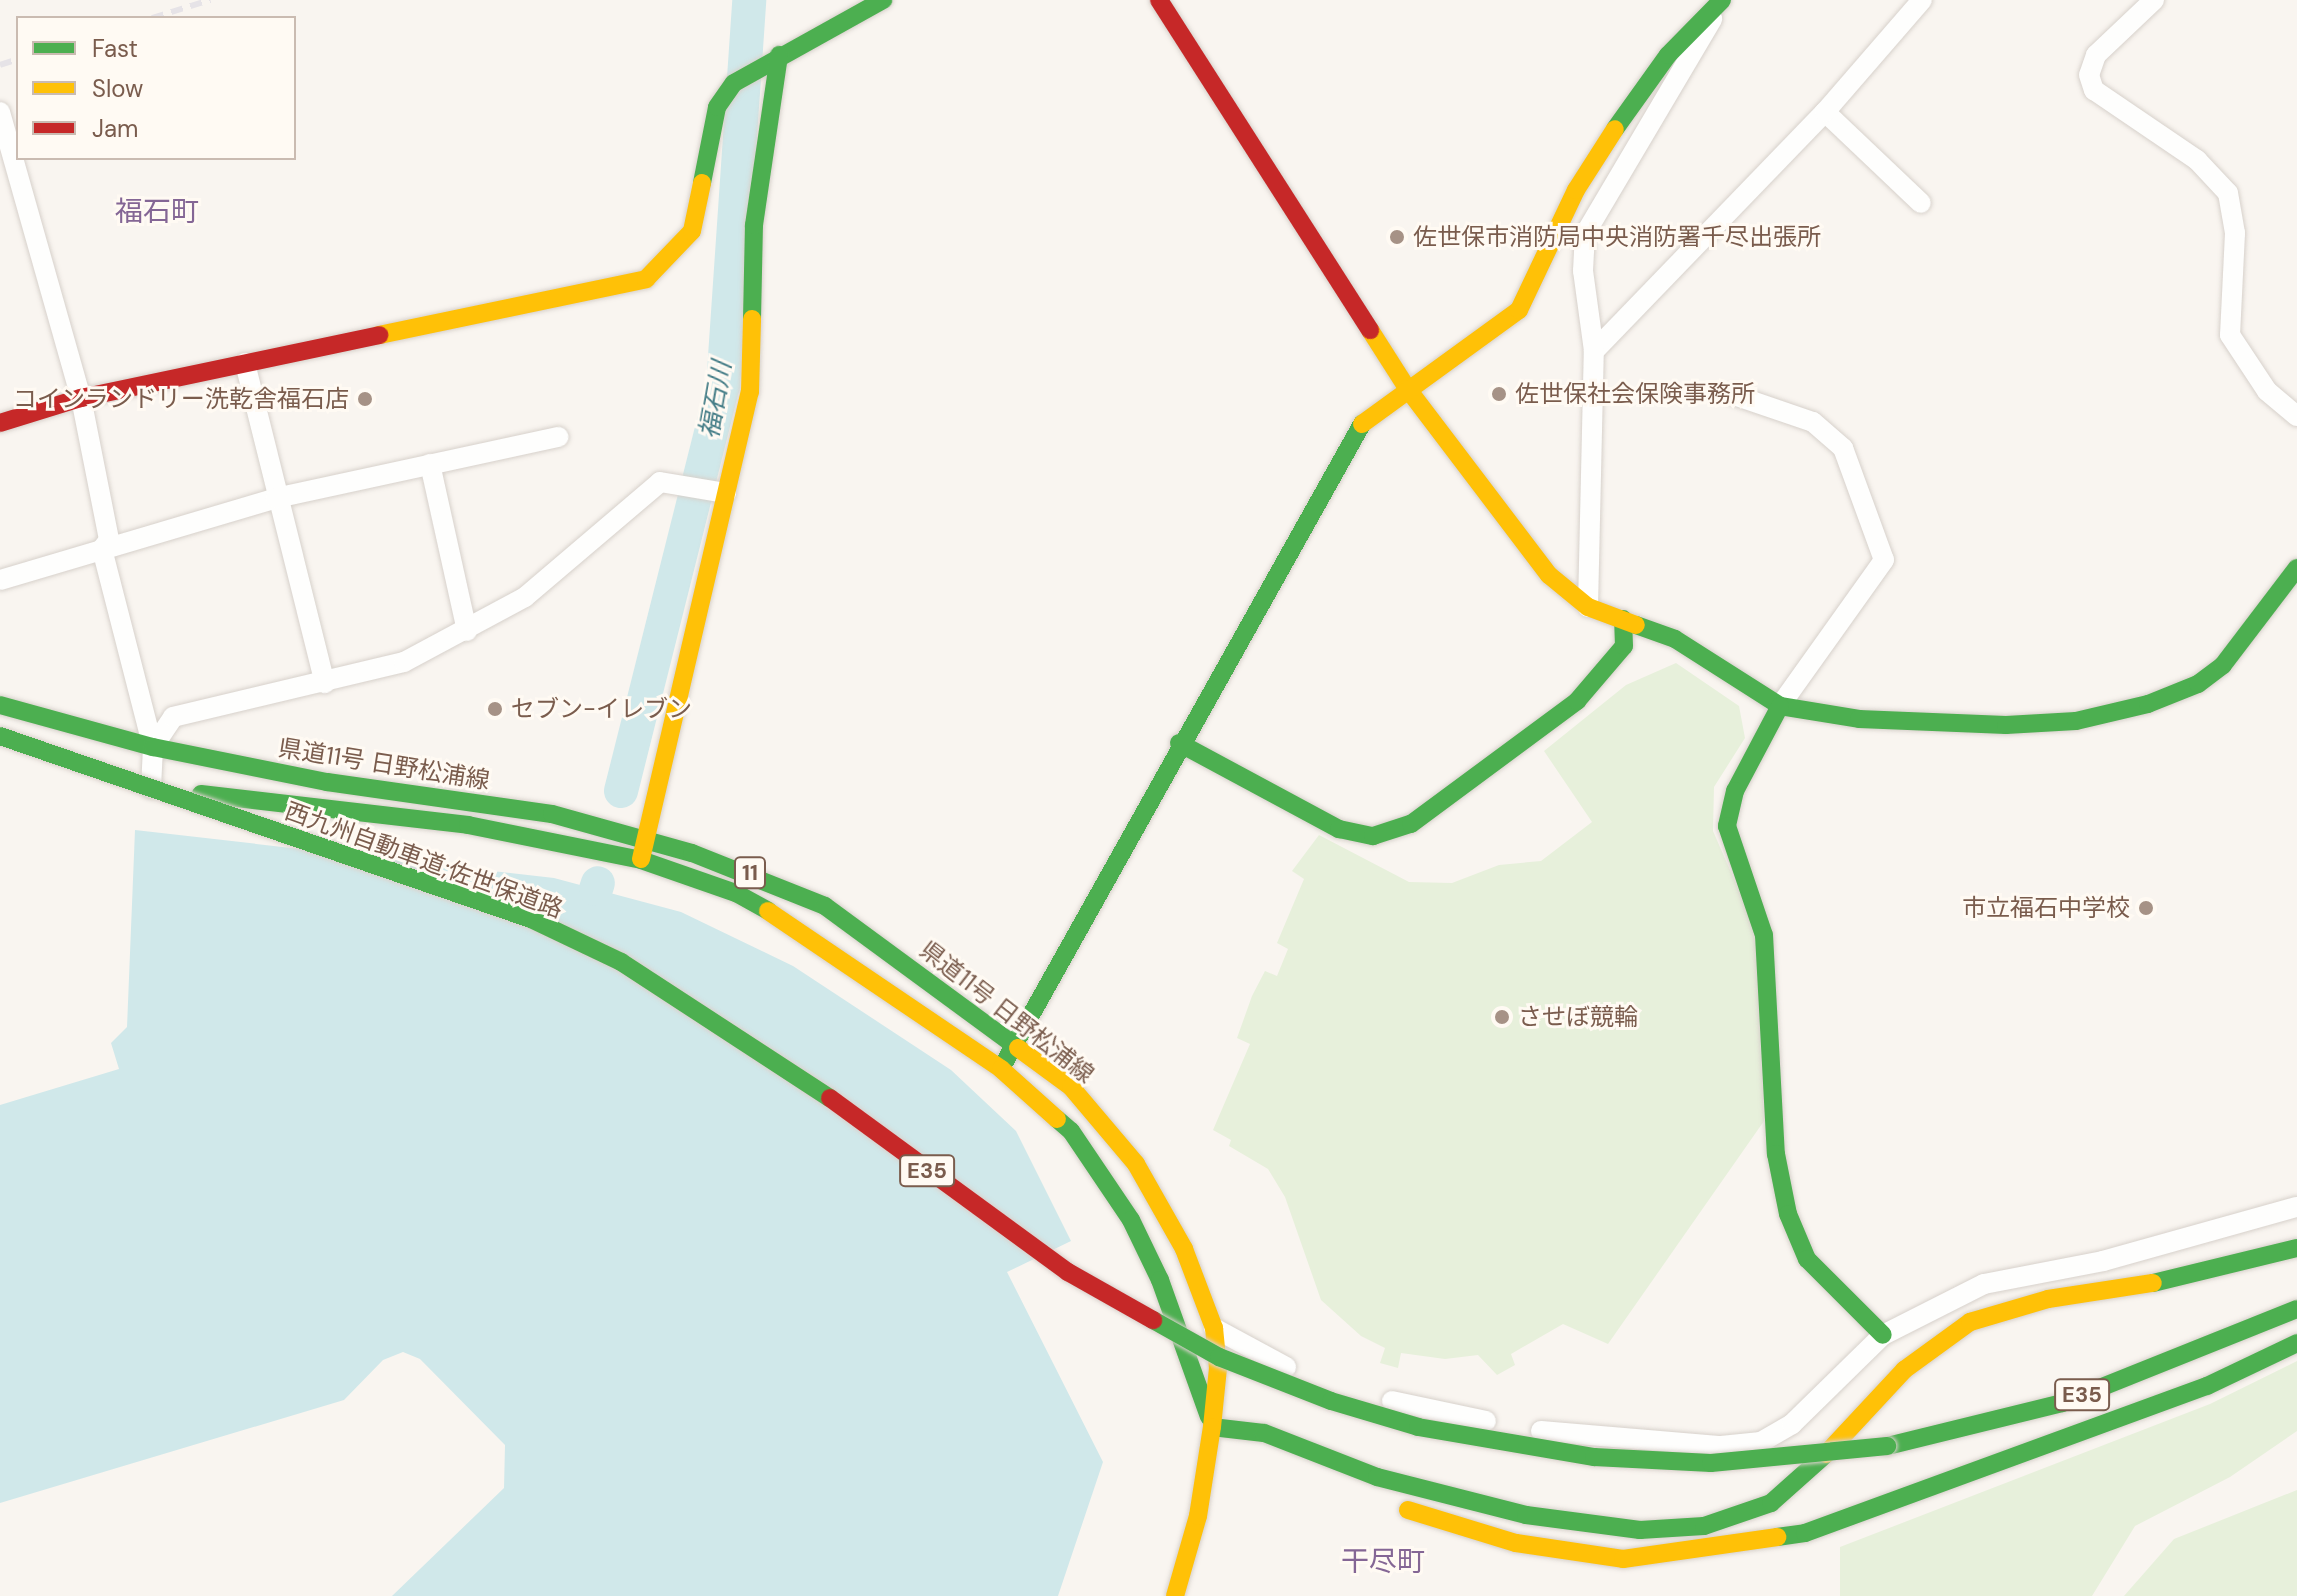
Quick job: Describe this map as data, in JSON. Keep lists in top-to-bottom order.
{
  "streets": {
    "main road": [
      "県道11号 日野松浦線",
      "西九州自動車道;佐世保道路",
      "11",
      "E35"
    ]
  },
  "districts": ["福石町", "干尽町"],
  "water": ["福石川"],
  "places": [
    "佐世保市消防局中央消防署千尽出張所",
    "佐世保社会保険事務所",
    "コインランドリー洗乾舎福石店",
    "セブン-イレブン",
    "市立福石中学校",
    "させぼ競輪"
  ],
  "legend": ["Fast", "Slow", "Jam"]
}
